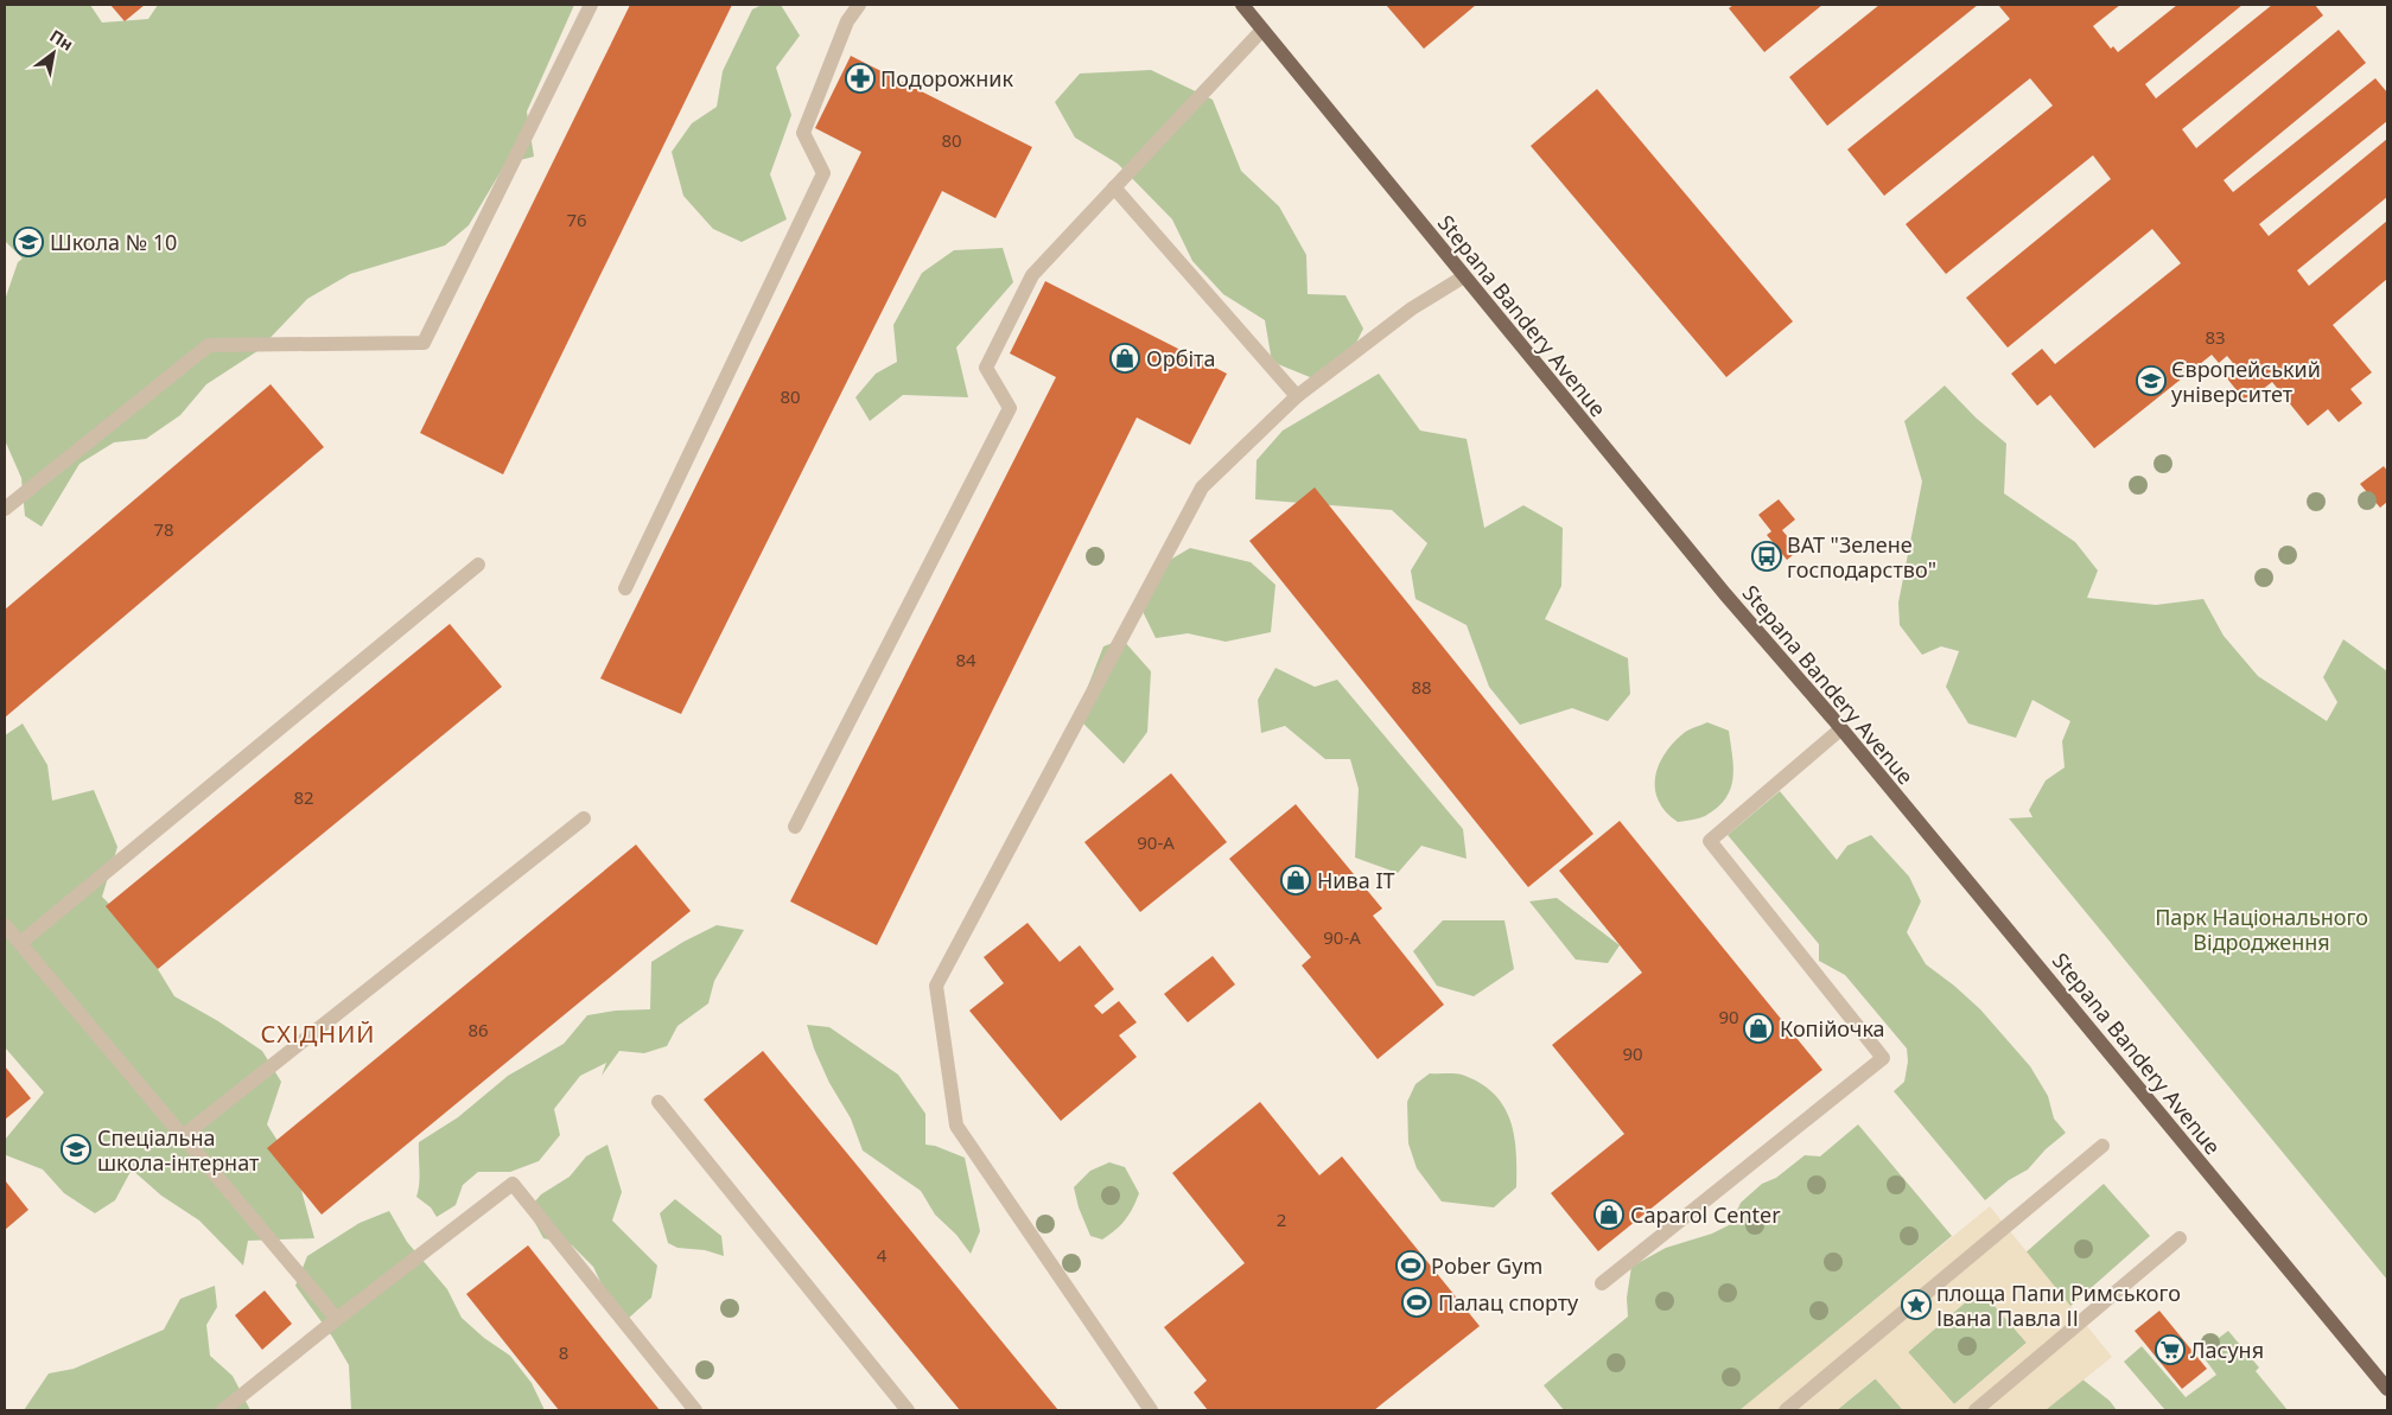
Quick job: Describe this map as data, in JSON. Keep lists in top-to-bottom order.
{
  "streets": {
    "main road": ["Stepana Bandery Avenue"]
  },
  "districts": ["СХІДНИЙ"],
  "parks": ["Парк Національного Відродження"],
  "places": {
    "pharmacy": ["Подорожник"],
    "school or university": ["Школа № 10", "Європейський університет", "Спеціальна школа-інтернат"],
    "shop": [
      "Орбіта",
      "Нива IT",
      "Копійочка",
      "Caparol Center"
    ],
    "bus stop": ["ВАТ \"Зелене господарство\""],
    "sports": ["Pober Gym", "Палац спорту"],
    "place": ["площа Папи Римського Івана Павла ІІ"],
    "supermarket": ["Ласуня"]
  },
  "house_numbers": [
    "80",
    "76",
    "83",
    "80",
    "78",
    "84",
    "88",
    "82",
    "90-А",
    "90-А",
    "90",
    "86",
    "90",
    "2",
    "4",
    "8"
  ],
  "north": "top right"
}
